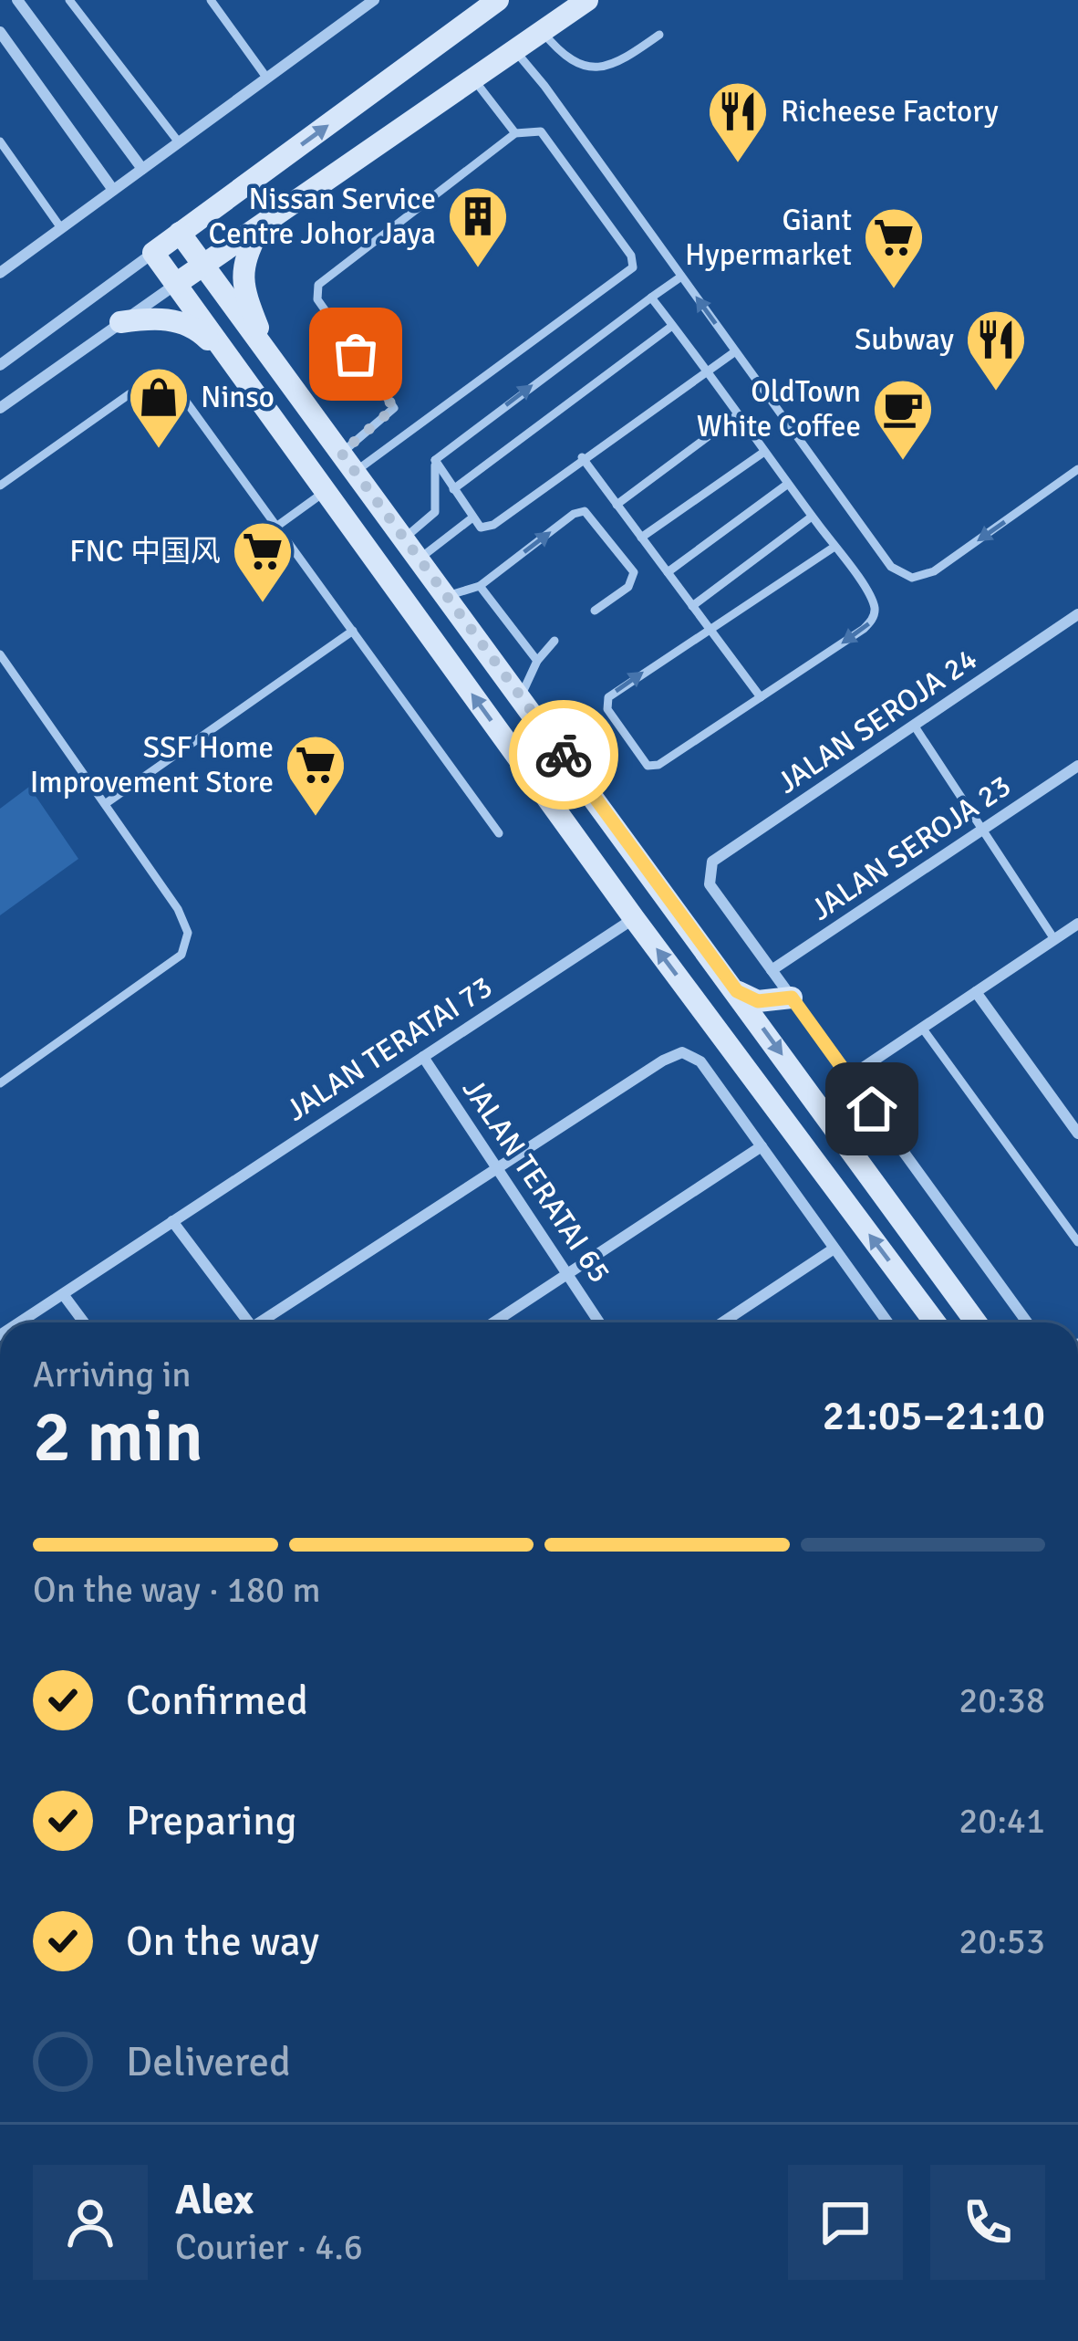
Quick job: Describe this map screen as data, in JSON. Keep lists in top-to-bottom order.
{
  "streets": {
    "street": [
      "JALAN SEROJA 24",
      "JALAN SEROJA 23",
      "JALAN TERATAI 73",
      "JALAN TERATAI 65"
    ]
  },
  "crossings": [
    ["JALAN SEROJA 24", "JALAN SEROJA 23"],
    ["JALAN TERATAI 73", "JALAN TERATAI 65"]
  ],
  "places": {
    "restaurant": ["Richeese Factory", "Subway"],
    "building": ["Nissan Service Centre Johor Jaya"],
    "supermarket": ["Giant Hypermarket", "FNC 中国风", "SSF Home Improvement Store"],
    "shop": ["Ninso"],
    "cafe": ["OldTown White Coffee"]
  },
  "page": {
    "heading": ["2 min", "Arriving in", "21:05–21:10"],
    "panel": ["Alex", "Courier · 4.6"],
    "bar": "On the way · 180 m",
    "list": [
      ["Confirmed", "20:38"],
      ["Preparing", "20:41"],
      ["On the way", "20:53"],
      "Delivered"
    ]
  }
}
